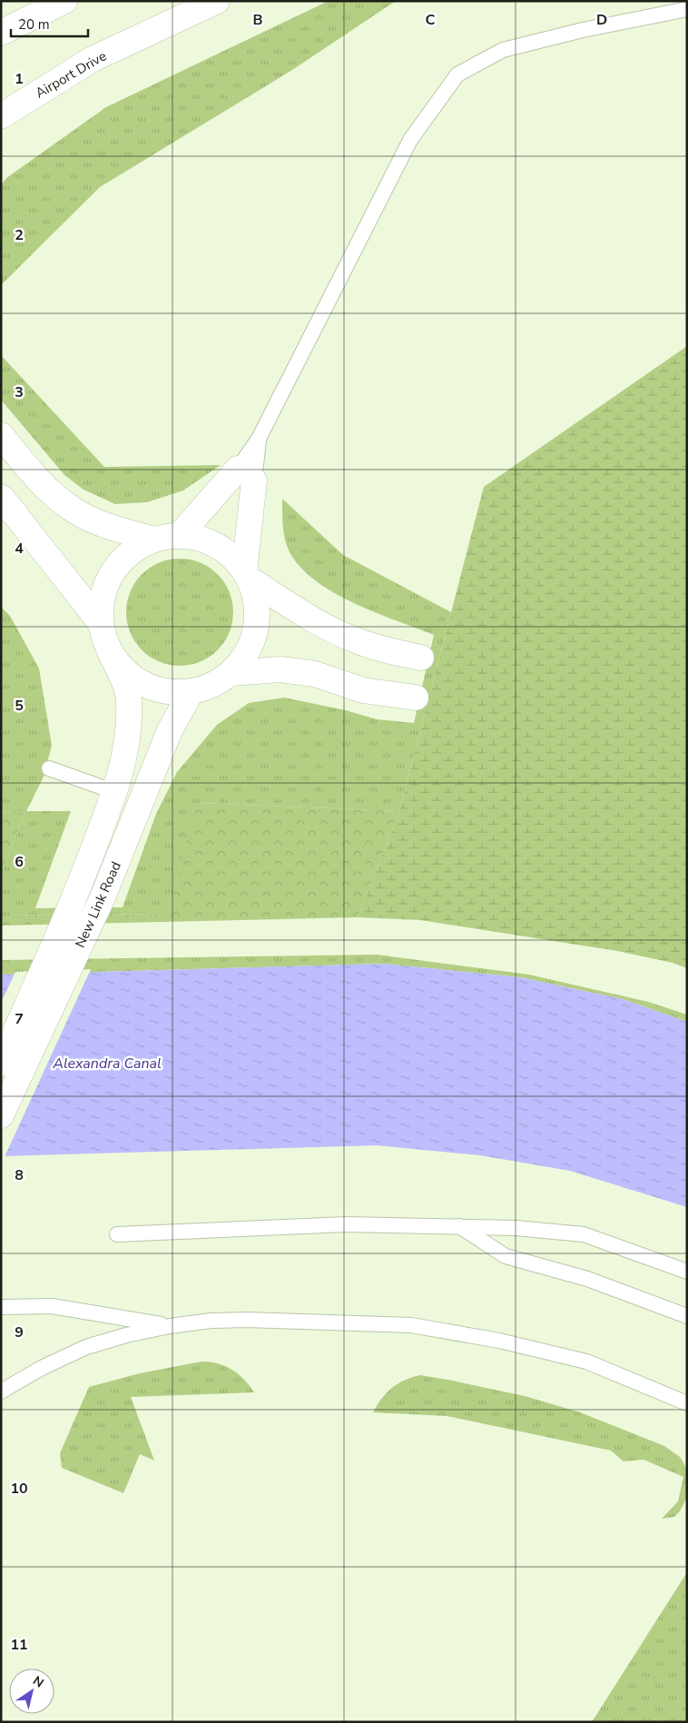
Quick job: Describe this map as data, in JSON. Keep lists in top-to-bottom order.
{
  "streets": {
    "main road": ["Airport Drive", "New Link Road"]
  },
  "water": ["Alexandra Canal"],
  "scale_bar": "20 m",
  "north": "top right",
  "grid": {
    "columns": ["B", "C", "D"],
    "rows": [
      "1",
      "2",
      "3",
      "4",
      "5",
      "6",
      "7",
      "8",
      "9",
      "10",
      "11"
    ]
  }
}
